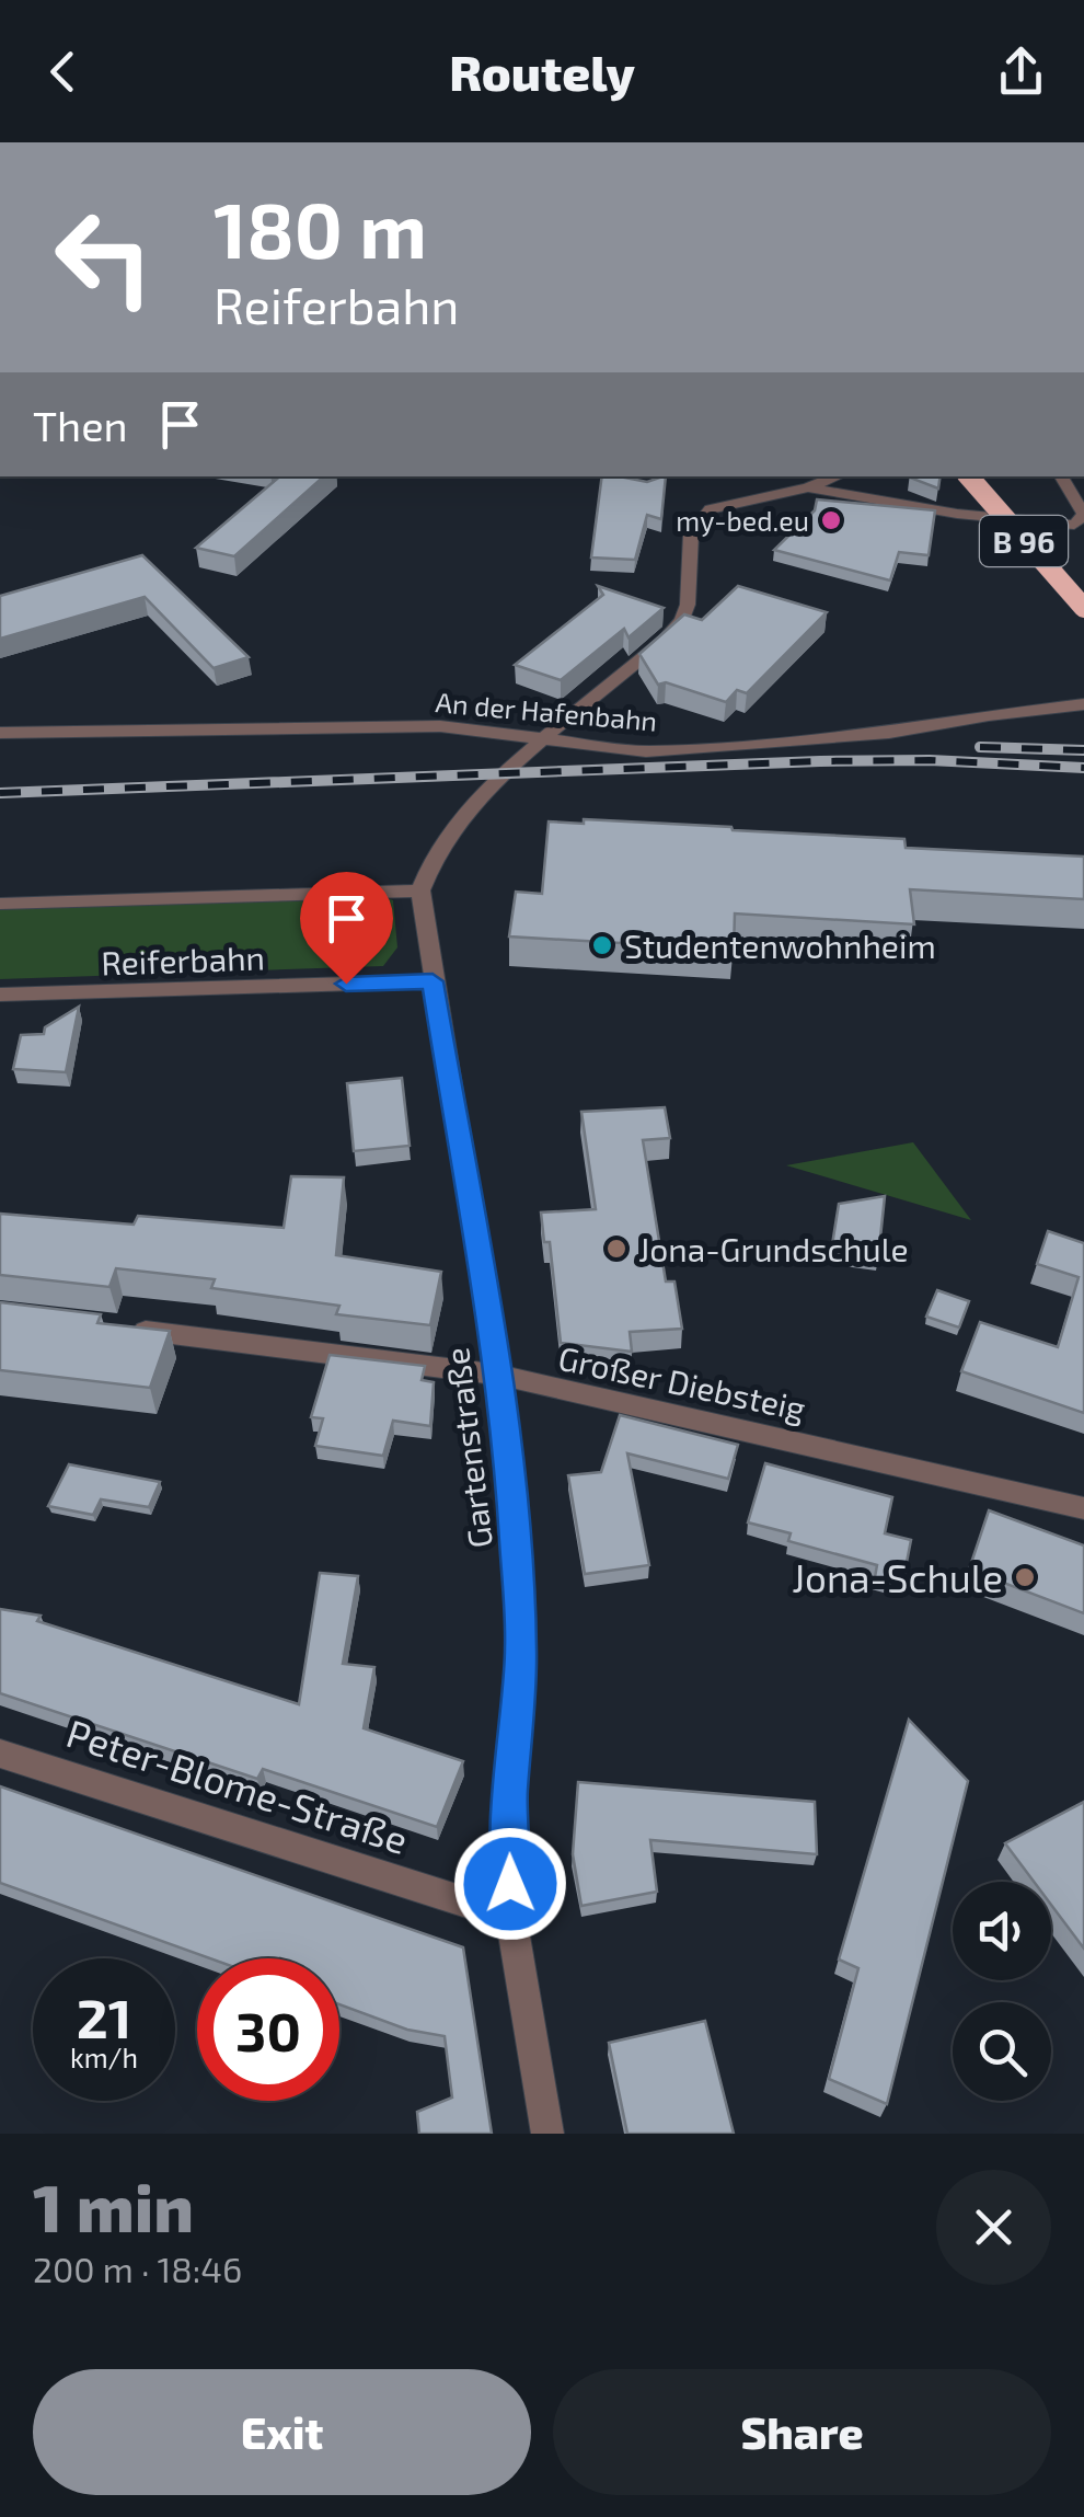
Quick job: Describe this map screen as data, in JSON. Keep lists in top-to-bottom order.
{
  "streets": {
    "highway": ["B 96"],
    "street": [
      "An der Hafenbahn",
      "Reiferbahn",
      "Großer Diebsteig",
      "Gartenstraße",
      "Peter-Blome-Straße"
    ]
  },
  "crossings": [
    ["Reiferbahn", "Gartenstraße"],
    ["Großer Diebsteig", "Gartenstraße"],
    ["Gartenstraße", "Peter-Blome-Straße"]
  ],
  "places": [
    "my-bed.eu",
    "Studentenwohnheim",
    "Jona-Grundschule",
    "Jona-Schule"
  ],
  "page": {
    "header": "Routely",
    "turn": ["180 m", "Reiferbahn"],
    "then": "Then",
    "speed": "21 km/h",
    "limit": "30",
    "heading": ["1 min", "200 m · 18:46"],
    "buttons": ["Exit", "Share"]
  }
}
